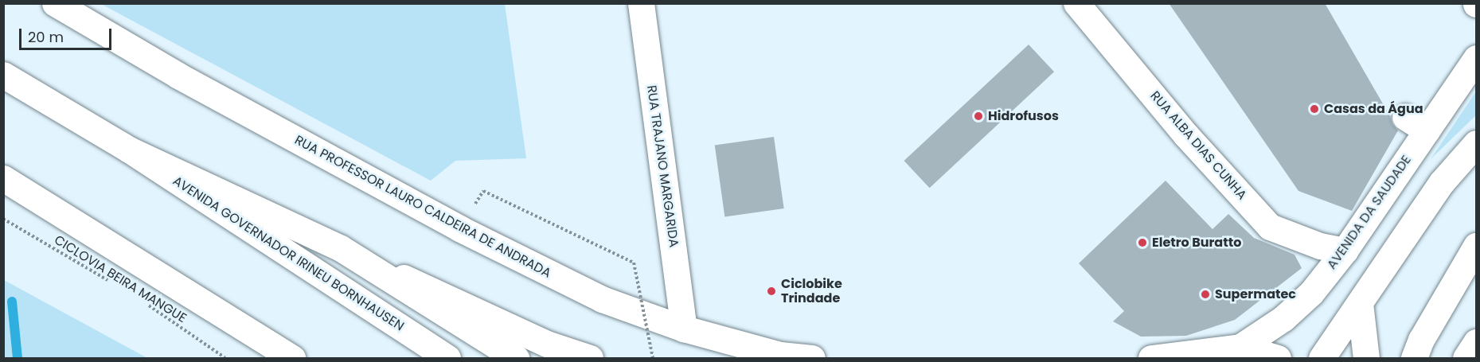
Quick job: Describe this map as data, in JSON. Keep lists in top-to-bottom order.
{
  "streets": {
    "main road": [
      "RUA ALBA DIAS CUNHA",
      "RUA TRAJANO MARGARIDA",
      "RUA PROFESSOR LAURO CALDEIRA DE ANDRADA",
      "AVENIDA DA SAUDADE",
      "AVENIDA GOVERNADOR IRINEU BORNHAUSEN"
    ],
    "path": ["CICLOVIA BEIRA MANGUE"]
  },
  "crossings": [
    ["RUA ALBA DIAS CUNHA", "AVENIDA DA SAUDADE"],
    ["RUA TRAJANO MARGARIDA", "RUA PROFESSOR LAURO CALDEIRA DE ANDRADA"]
  ],
  "places": [
    "Casas da Água",
    "Hidrofusos",
    "Eletro Buratto",
    "Ciclobike Trindade",
    "Supermatec"
  ],
  "scale_bar": "20 m"
}
